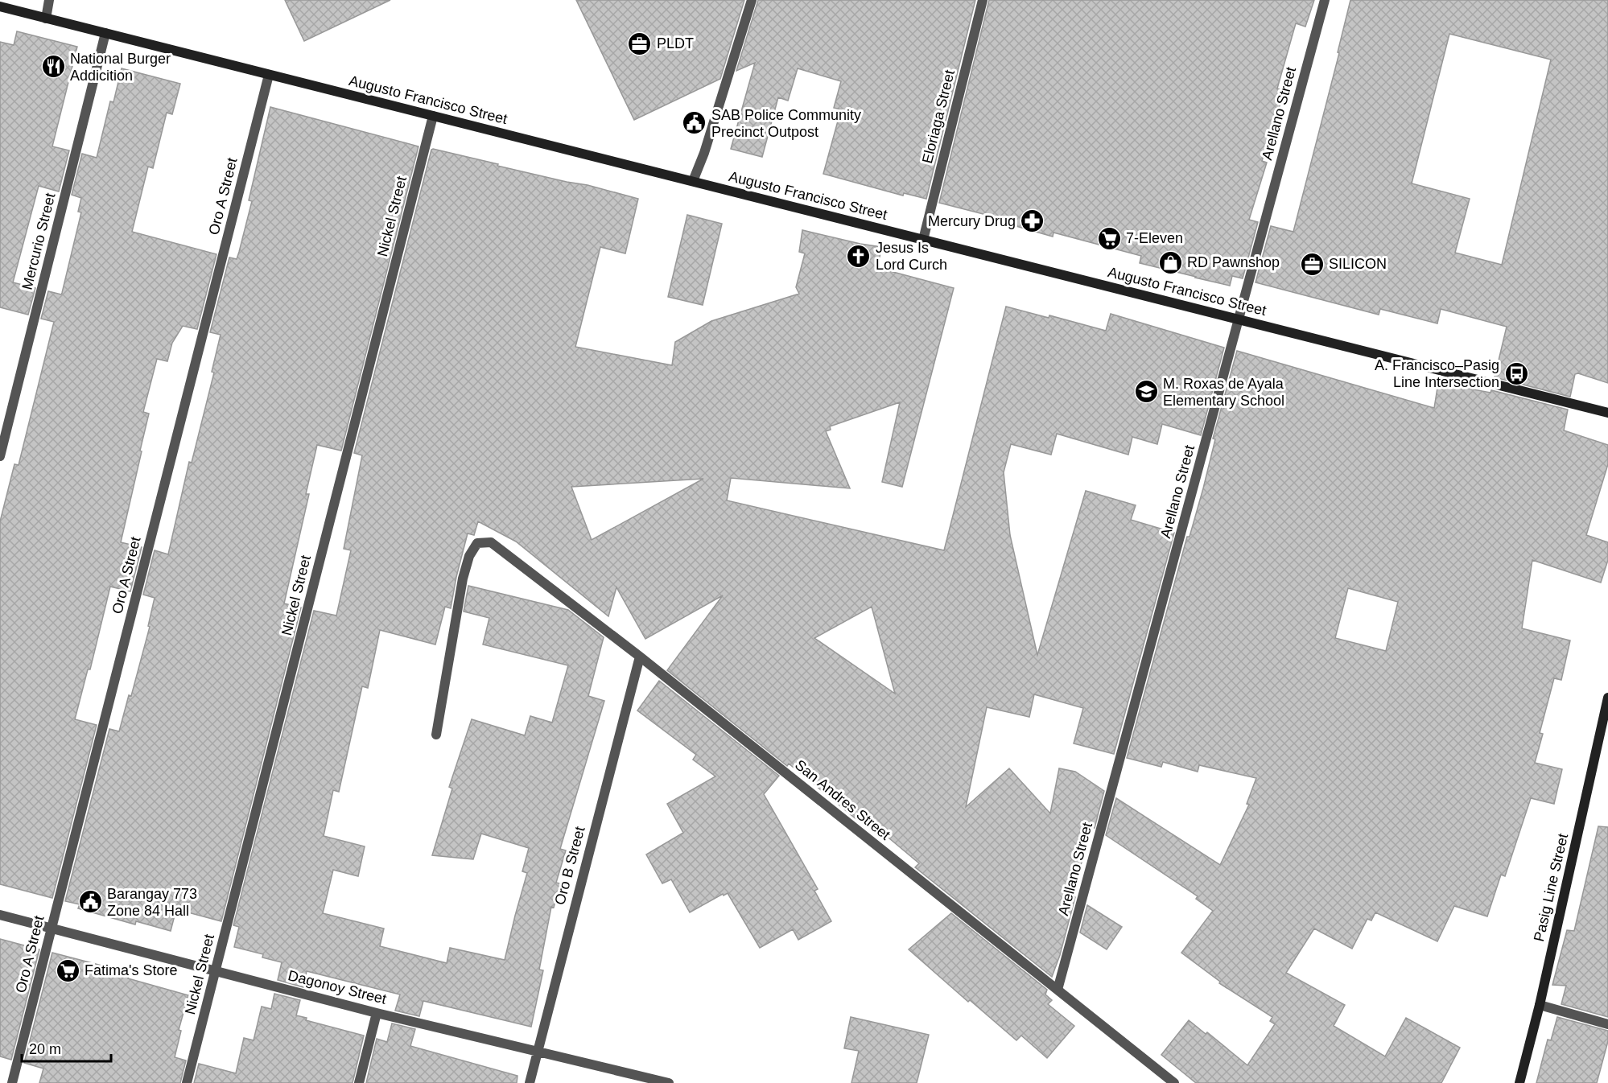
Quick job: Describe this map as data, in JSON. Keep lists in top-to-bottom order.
{
  "streets": {
    "street": [
      "Augusto Francisco Street",
      "Arellano Street",
      "Eloriaga Street",
      "Oro A Street",
      "Nickel Street",
      "Mercurio Street",
      "San Andres Street",
      "Oro B Street",
      "Pasig Line Street",
      "Dagonoy Street"
    ]
  },
  "crossings": [
    ["Augusto Francisco Street", "Arellano Street"],
    ["Augusto Francisco Street", "Eloriaga Street"],
    ["Augusto Francisco Street", "Oro A Street"],
    ["Augusto Francisco Street", "Nickel Street"],
    ["Augusto Francisco Street", "Mercurio Street"],
    ["Arellano Street", "San Andres Street"],
    ["Oro A Street", "Dagonoy Street"],
    ["Nickel Street", "Dagonoy Street"],
    ["San Andres Street", "Oro B Street"],
    ["Oro B Street", "Dagonoy Street"]
  ],
  "places": {
    "office": ["PLDT", "SILICON"],
    "restaurant": ["National Burger Addicition"],
    "public building": ["SAB Police Community Precinct Outpost", "Barangay 773 Zone 84 Hall"],
    "pharmacy": ["Mercury Drug"],
    "supermarket": ["7-Eleven", "Fatima's Store"],
    "church": ["Jesus Is Lord Curch"],
    "shop": ["RD Pawnshop"],
    "bus stop": ["A. Francisco–Pasig Line Intersection"],
    "school or university": ["M. Roxas de Ayala Elementary School"]
  },
  "scale_bar": "20 m"
}
